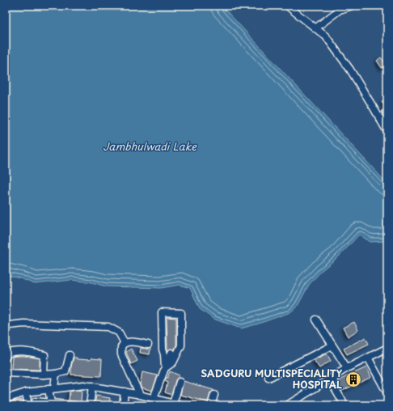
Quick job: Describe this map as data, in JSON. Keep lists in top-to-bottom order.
{
  "water": ["Jambhulwadi Lake"],
  "places": {
    "building": ["SADGURU MULTISPECIALITY HOSPITAL"]
  }
}
